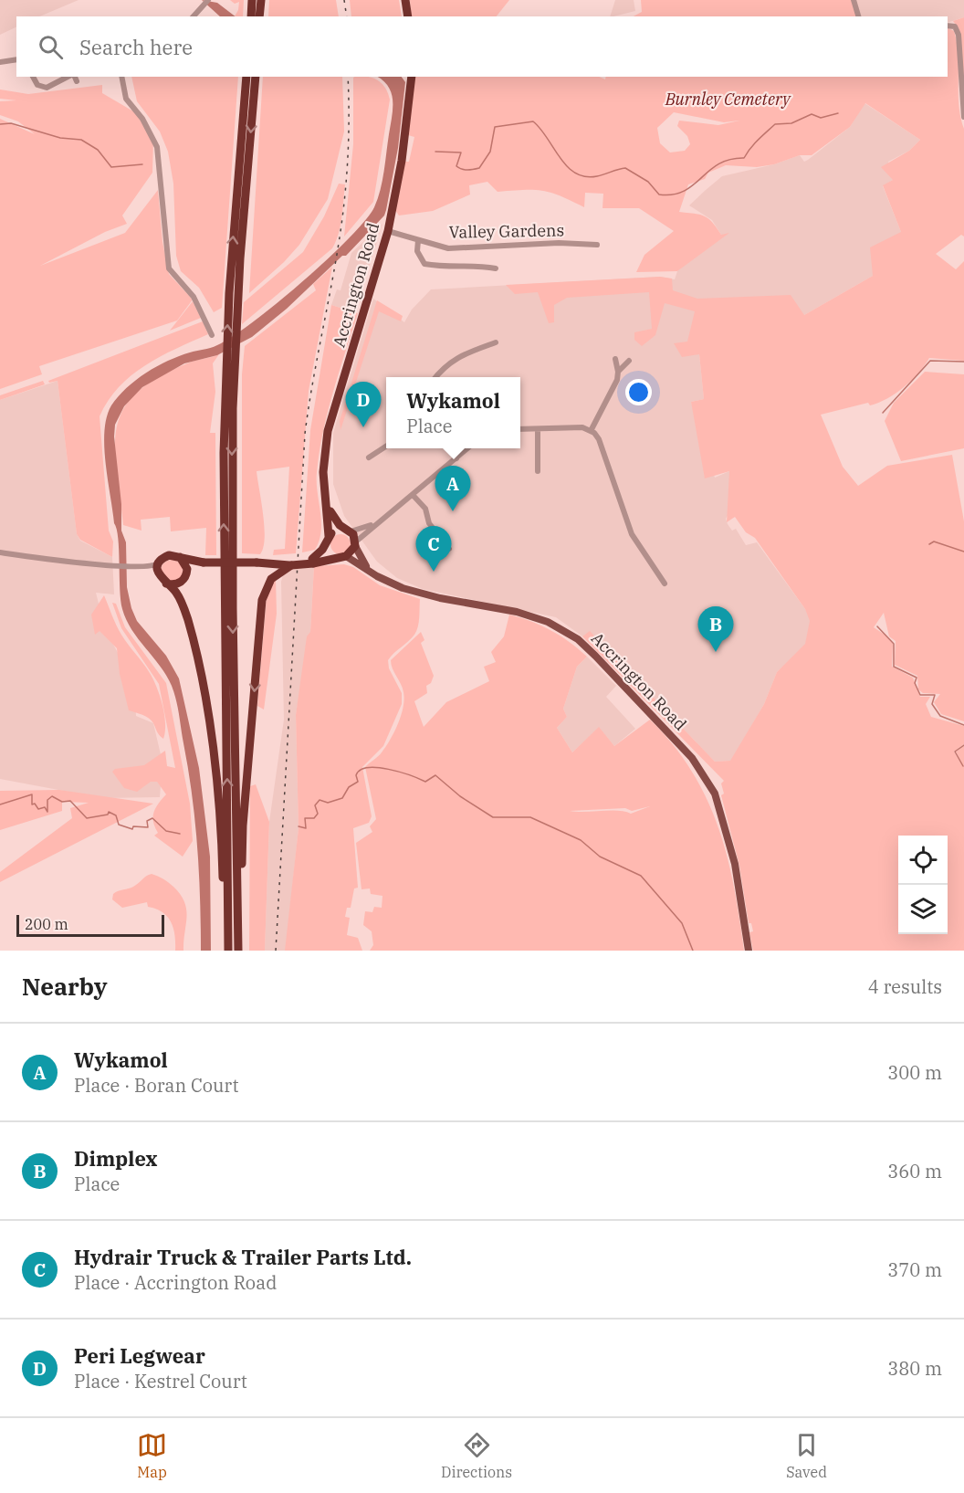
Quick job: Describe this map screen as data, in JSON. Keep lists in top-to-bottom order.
{
  "streets": {
    "highway": ["Accrington Road"],
    "street": ["Valley Gardens"]
  },
  "crossings": [
    ["Valley Gardens", "Accrington Road"]
  ],
  "parks": ["Burnley Cemetery"],
  "scale_bar": "200 m",
  "page": {
    "search": "Search here",
    "popup": ["Wykamol", "Place"],
    "pins": [
      "D",
      "A",
      "C",
      "B"
    ],
    "scale": "200 m",
    "heading": ["Nearby", "4 results"],
    "list": [
      {
        "mark": "A",
        "name": "Wykamol",
        "note": "Place · Boran Court",
        "value": "300 m"
      },
      {
        "mark": "B",
        "name": "Dimplex",
        "note": "Place",
        "value": "360 m"
      },
      {
        "mark": "C",
        "name": "Hydrair Truck & Trailer Parts Ltd.",
        "note": "Place · Accrington Road",
        "value": "370 m"
      },
      {
        "mark": "D",
        "name": "Peri Legwear",
        "note": "Place · Kestrel Court",
        "value": "380 m"
      }
    ],
    "nav": ["Map", "Directions", "Saved"]
  }
}
